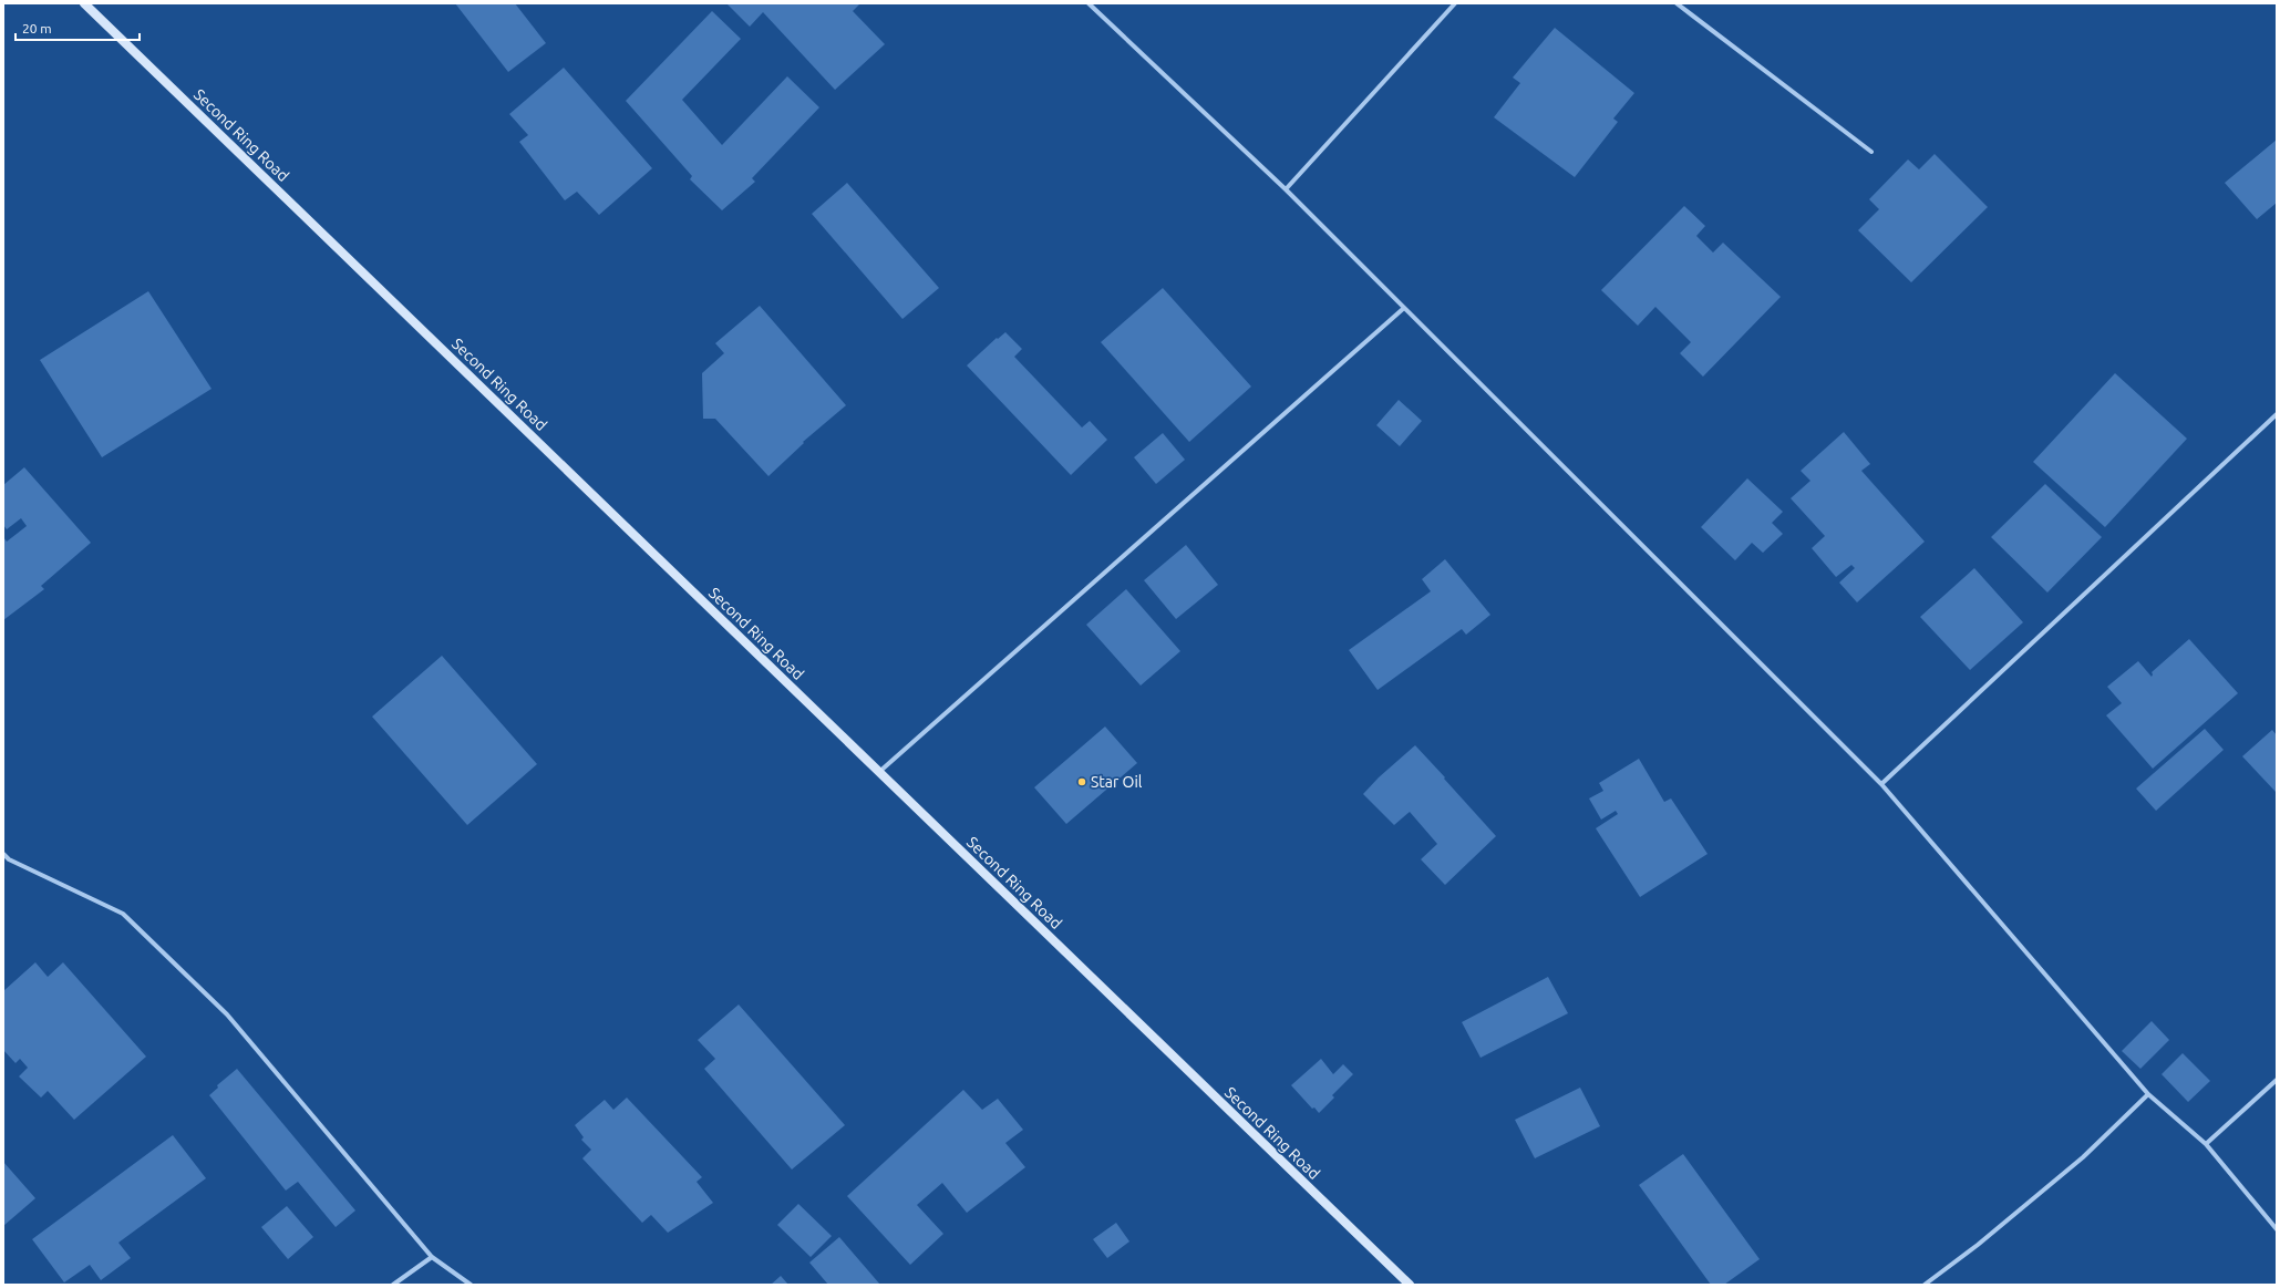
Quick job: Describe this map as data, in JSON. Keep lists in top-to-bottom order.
{
  "streets": {
    "street": ["Second Ring Road"]
  },
  "places": ["Star Oil"],
  "scale_bar": "20 m"
}
